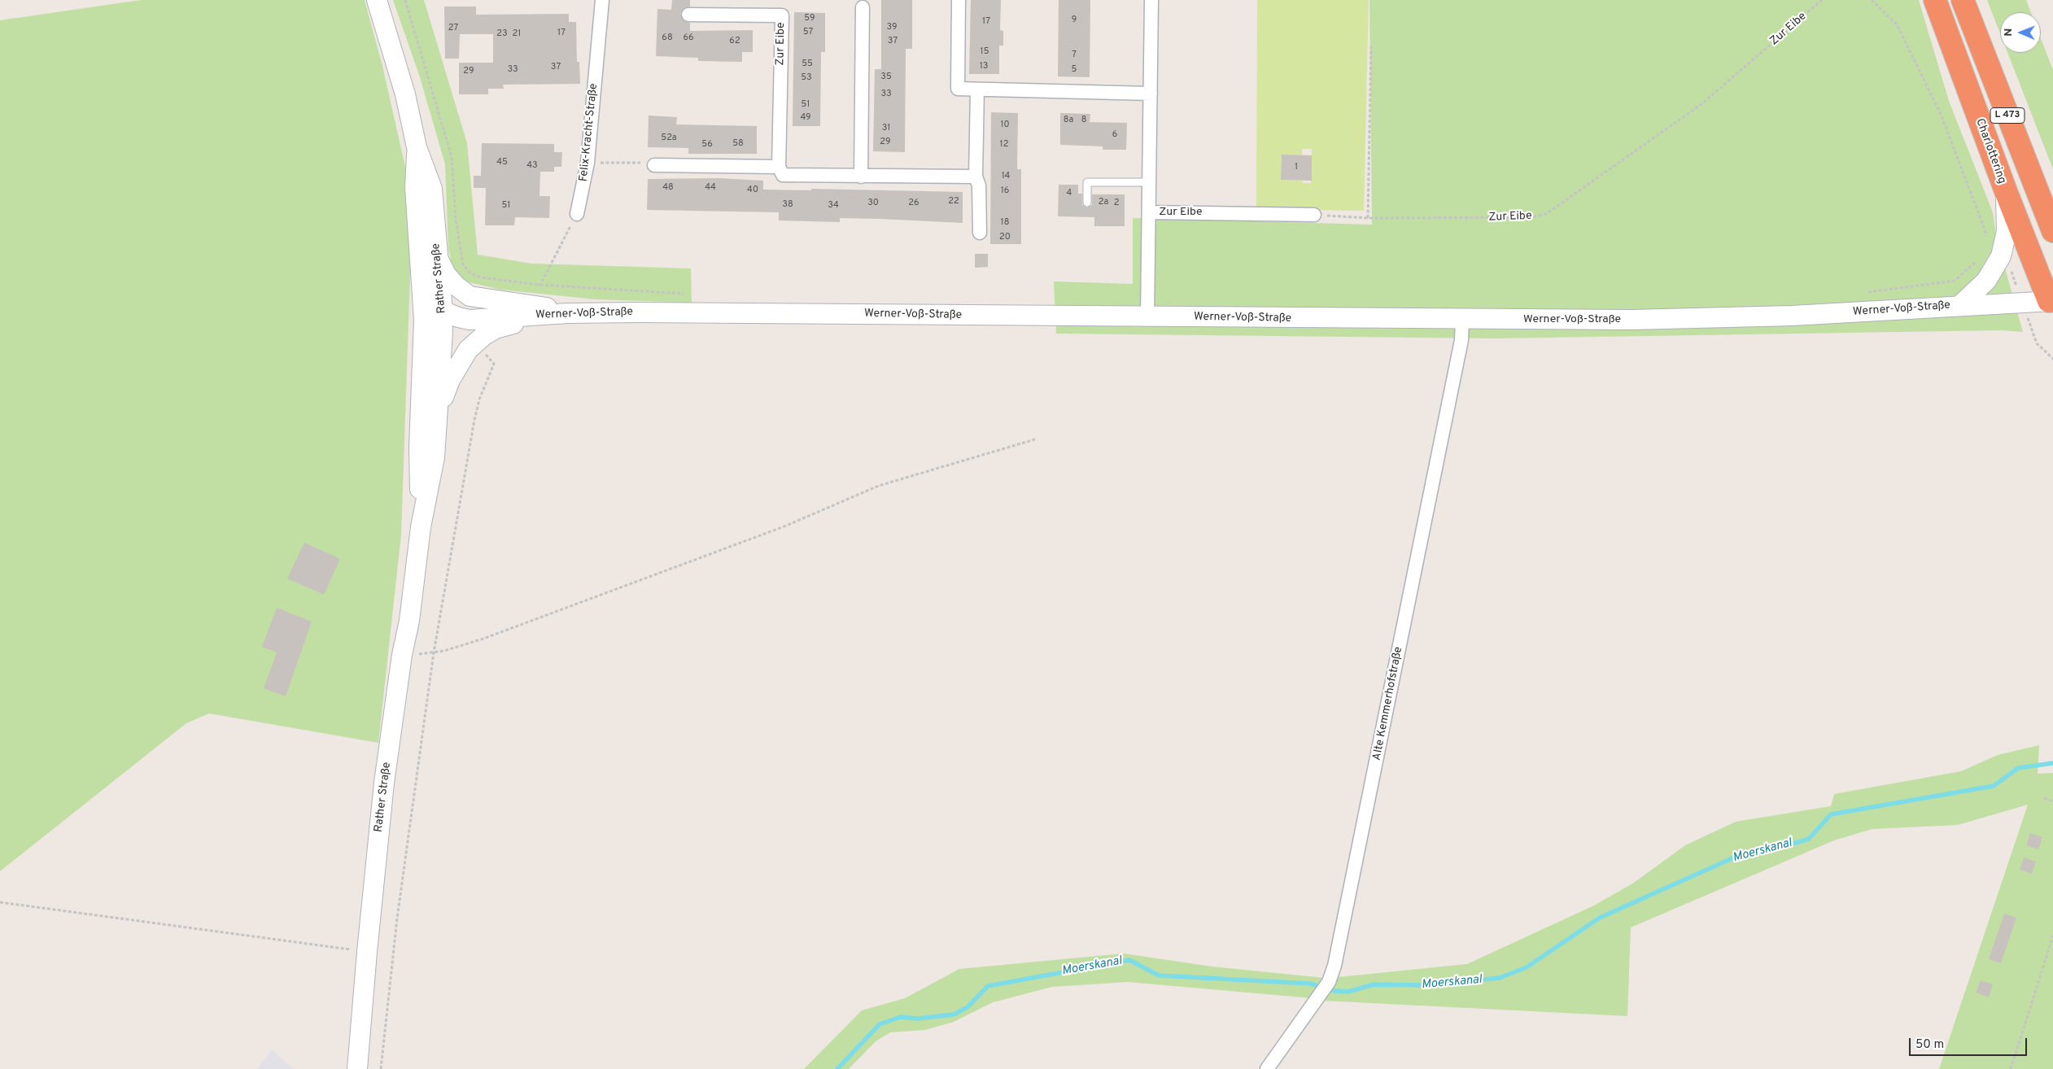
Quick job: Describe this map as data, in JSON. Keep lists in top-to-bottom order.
{
  "streets": {
    "highway": ["L 473", "Charlottering"],
    "main road": ["Rather Straße", "Werner-Voß-Straße"],
    "street": ["Zur Eibe", "Felix-Kracht-Straße", "Alte Kemmerhofstraße"]
  },
  "crossings": [
    ["Zur Eibe", "Werner-Voß-Straße"],
    ["L 473", "Charlottering"],
    ["L 473", "Werner-Voß-Straße"],
    ["Charlottering", "Werner-Voß-Straße"],
    ["Rather Straße", "Werner-Voß-Straße"],
    ["Werner-Voß-Straße", "Alte Kemmerhofstraße"]
  ],
  "water": ["Moerskanal"],
  "house_numbers": [
    "59",
    "9",
    "17",
    "39",
    "27",
    "57",
    "17",
    "23",
    "21",
    "68",
    "66",
    "62",
    "37",
    "15",
    "7",
    "55",
    "13",
    "37",
    "33",
    "5",
    "29",
    "35",
    "53",
    "33",
    "51",
    "49",
    "8a",
    "8",
    "10",
    "31",
    "6",
    "52a",
    "29",
    "58",
    "56",
    "12",
    "45",
    "43",
    "1",
    "14",
    "48",
    "44",
    "40",
    "16",
    "4",
    "22",
    "2a",
    "30",
    "26",
    "2",
    "38",
    "51",
    "34",
    "18",
    "20"
  ],
  "scale_bar": "50 m",
  "north": "left"
}
